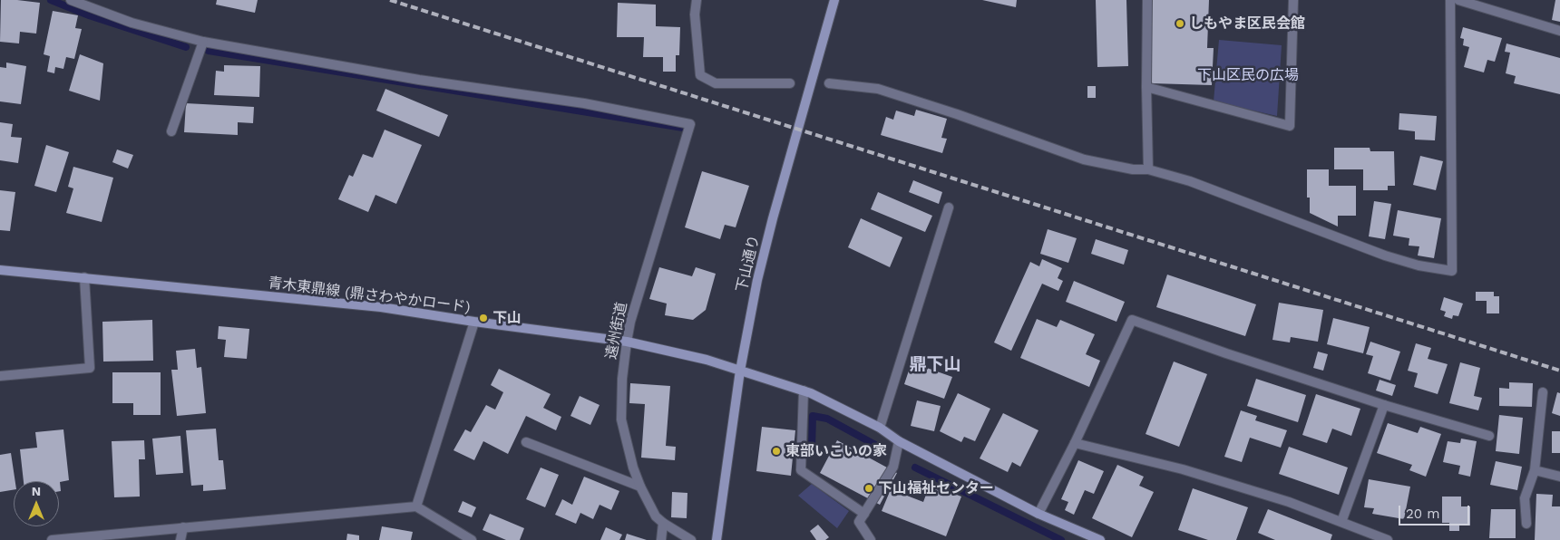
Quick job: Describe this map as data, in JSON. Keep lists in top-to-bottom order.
{
  "streets": {
    "main road": ["下山通り", "青木東鼎線 (鼎さわやかロード)"],
    "street": ["遠州街道"]
  },
  "crossings": [
    ["下山通り", "青木東鼎線 (鼎さわやかロード)"],
    ["青木東鼎線 (鼎さわやかロード)", "遠州街道"]
  ],
  "districts": ["鼎下山"],
  "parks": ["下山区民の広場"],
  "places": [
    "しもやま区民会館",
    "下山",
    "東部いこいの家",
    "下山福祉センター"
  ],
  "scale_bar": "20 m",
  "north": "top"
}
